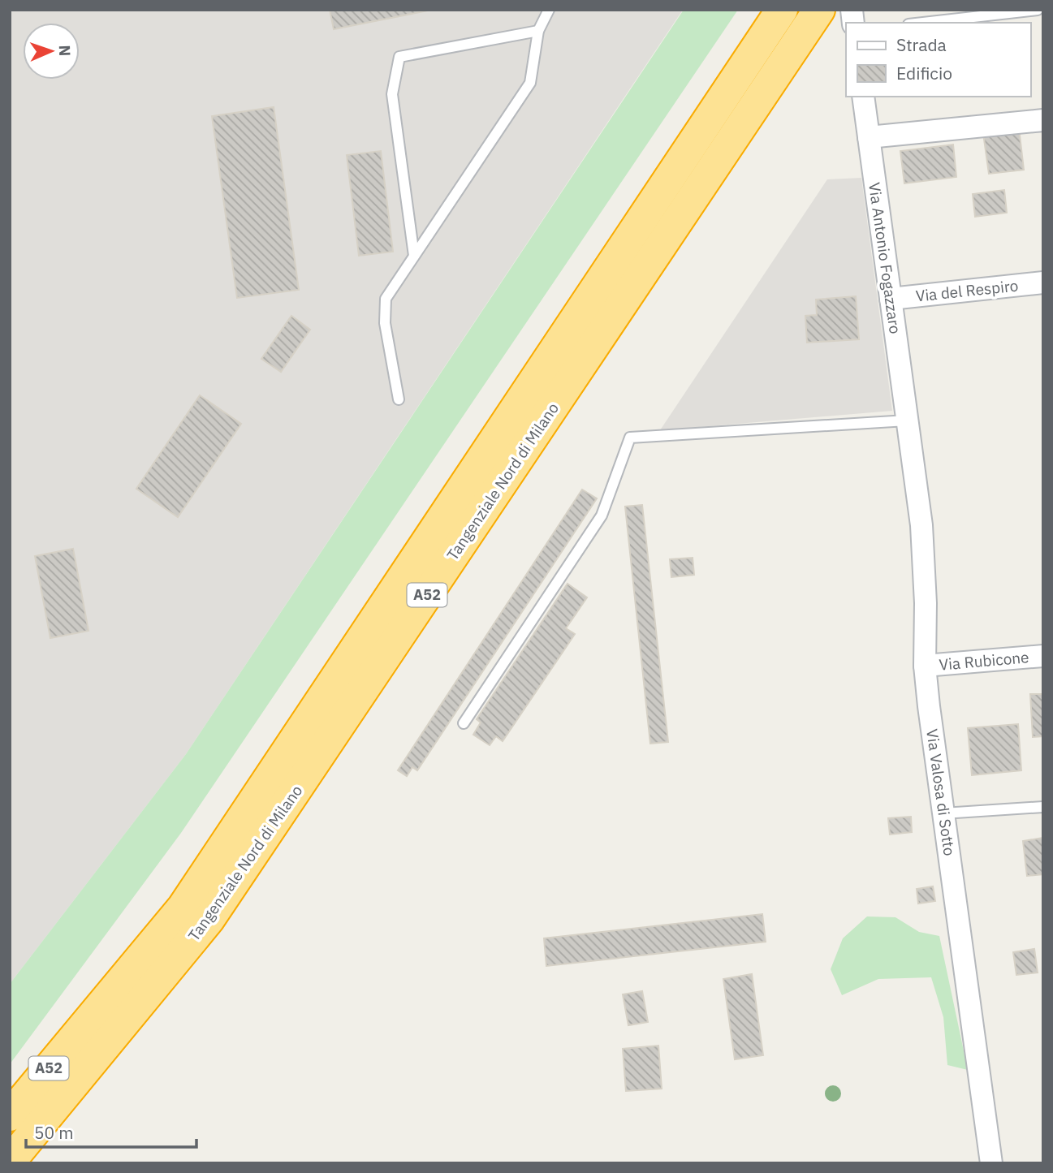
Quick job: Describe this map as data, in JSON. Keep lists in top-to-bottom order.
{
  "streets": {
    "highway": ["Tangenziale Nord di Milano", "A52"],
    "street": [
      "Via Antonio Fogazzaro",
      "Via del Respiro",
      "Via Rubicone",
      "Via Valosa di Sotto"
    ]
  },
  "crossings": [
    ["Via Antonio Fogazzaro", "Via del Respiro"],
    ["Via Antonio Fogazzaro", "Via Valosa di Sotto"],
    ["Via Rubicone", "Via Valosa di Sotto"]
  ],
  "legend": ["Strada", "Edificio"],
  "scale_bar": "50 m",
  "north": "right"
}
